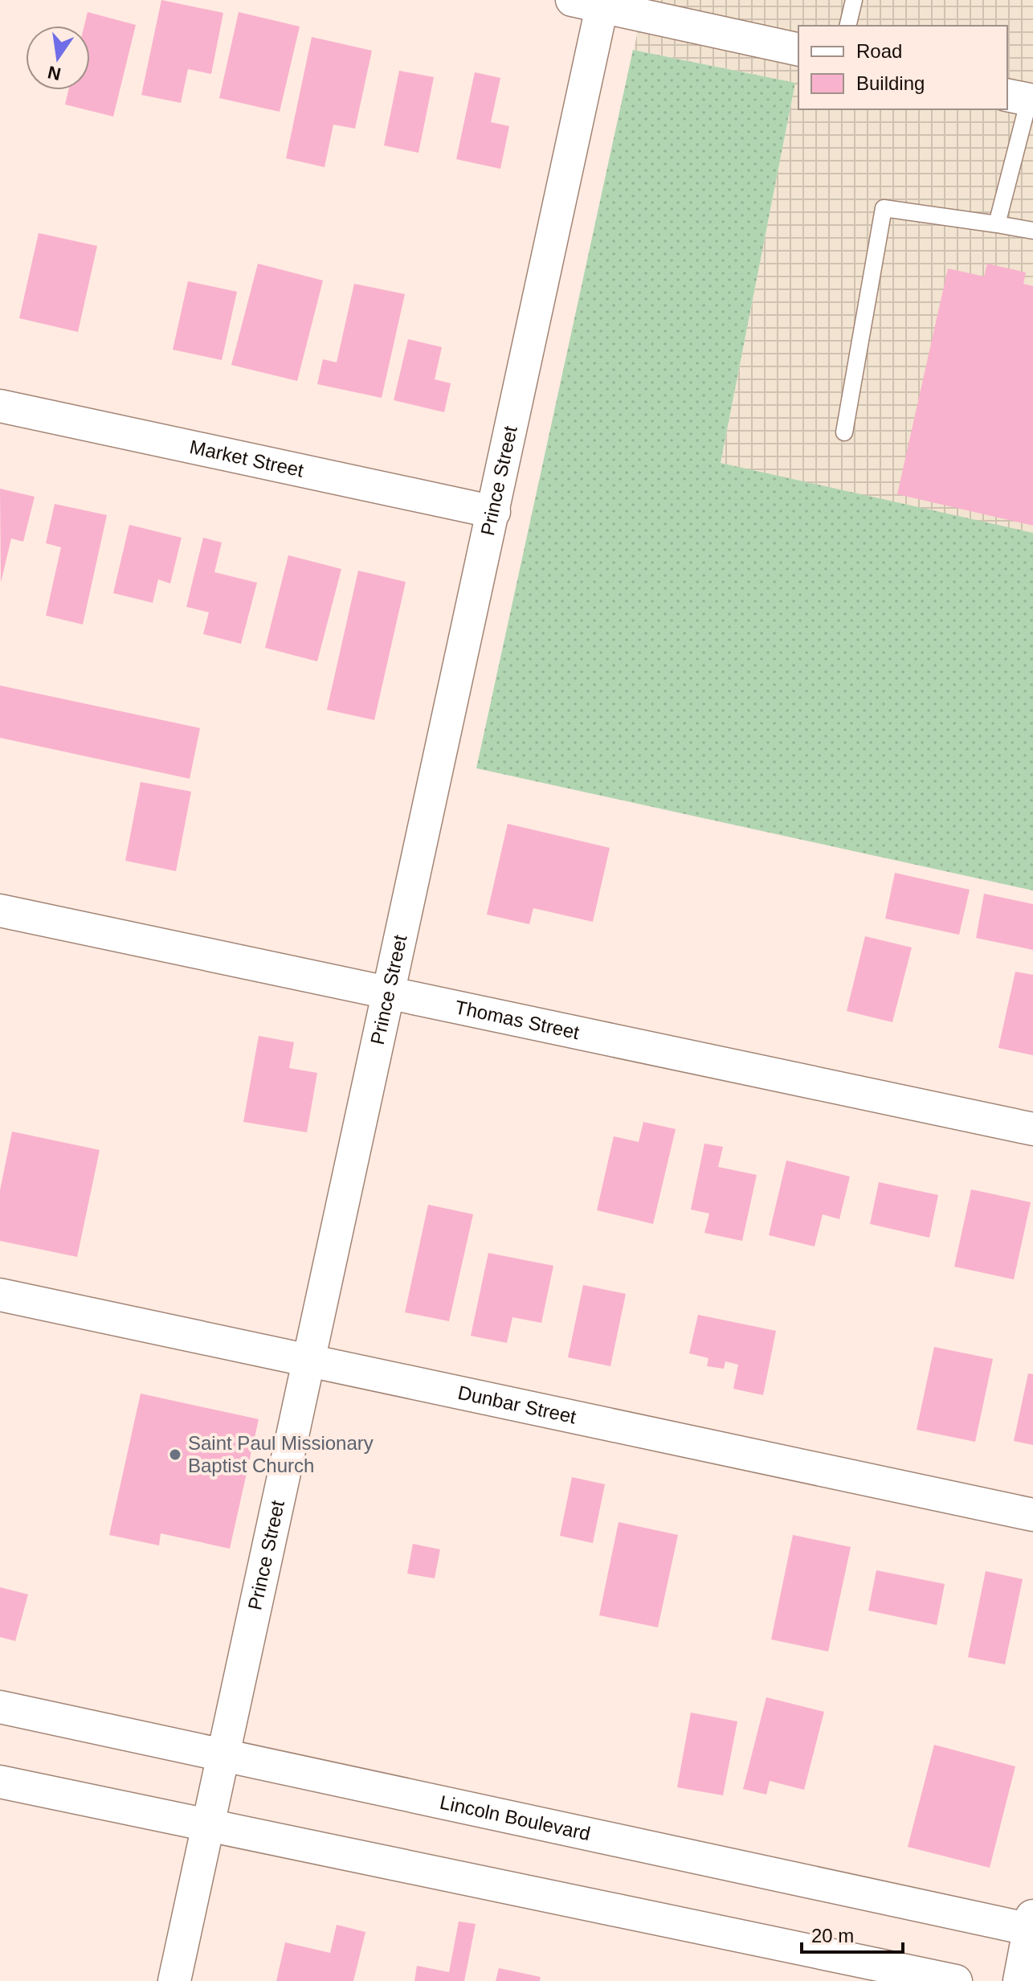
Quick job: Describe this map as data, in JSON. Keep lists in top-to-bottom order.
{
  "streets": {
    "street": [
      "Market Street",
      "Prince Street",
      "Thomas Street",
      "Dunbar Street",
      "Lincoln Boulevard"
    ]
  },
  "crossings": [
    ["Market Street", "Prince Street"],
    ["Prince Street", "Thomas Street"],
    ["Prince Street", "Dunbar Street"],
    ["Prince Street", "Lincoln Boulevard"]
  ],
  "places": ["Saint Paul Missionary Baptist Church"],
  "legend": ["Road", "Building"],
  "scale_bar": "20 m",
  "north": "bottom"
}
